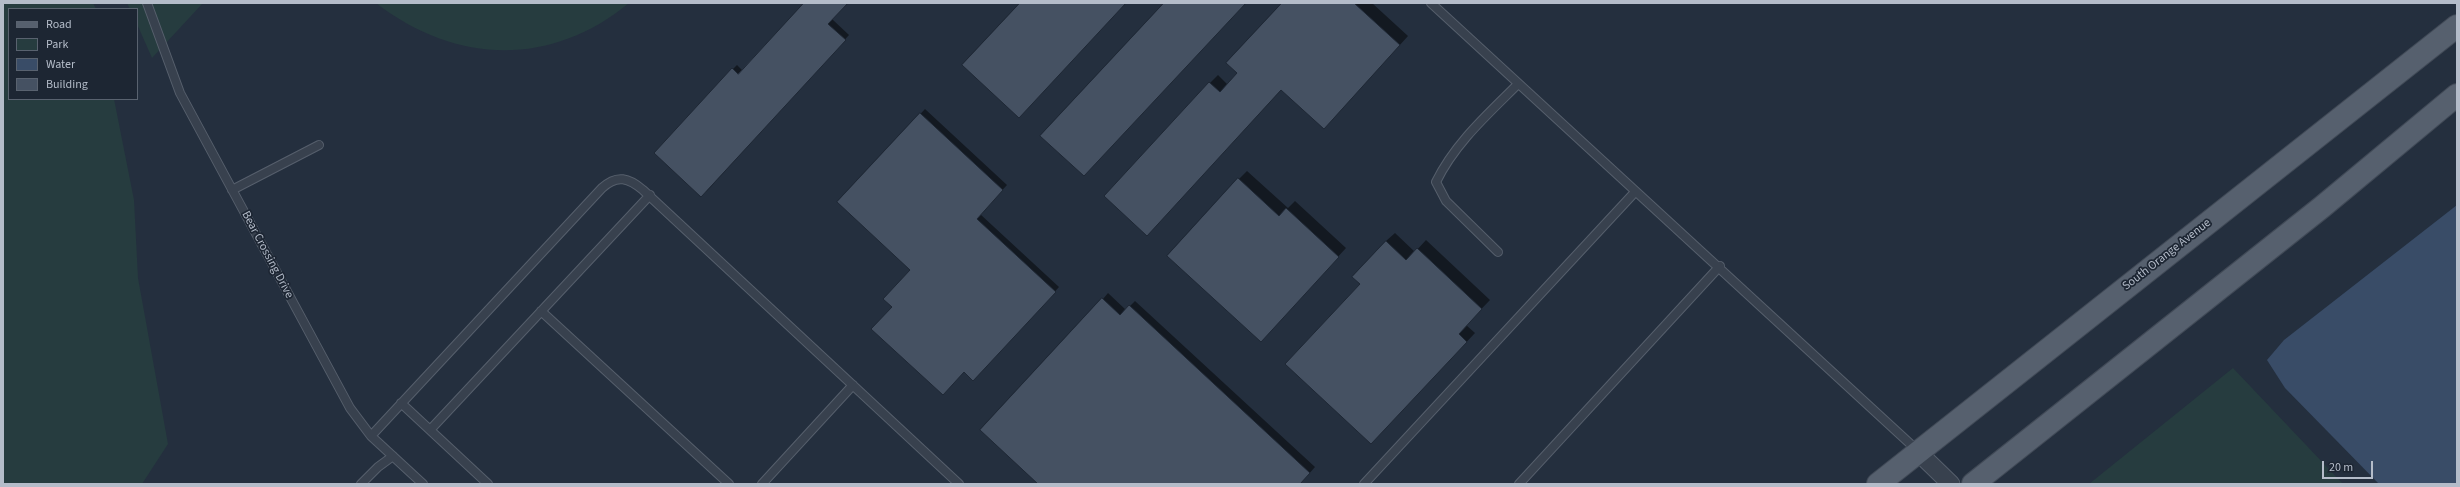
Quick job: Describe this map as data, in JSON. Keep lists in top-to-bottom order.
{
  "streets": {
    "main road": ["South Orange Avenue"],
    "lane": ["Bear Crossing Drive"]
  },
  "legend": [
    "Road",
    "Park",
    "Water",
    "Building"
  ],
  "scale_bar": "20 m"
}
